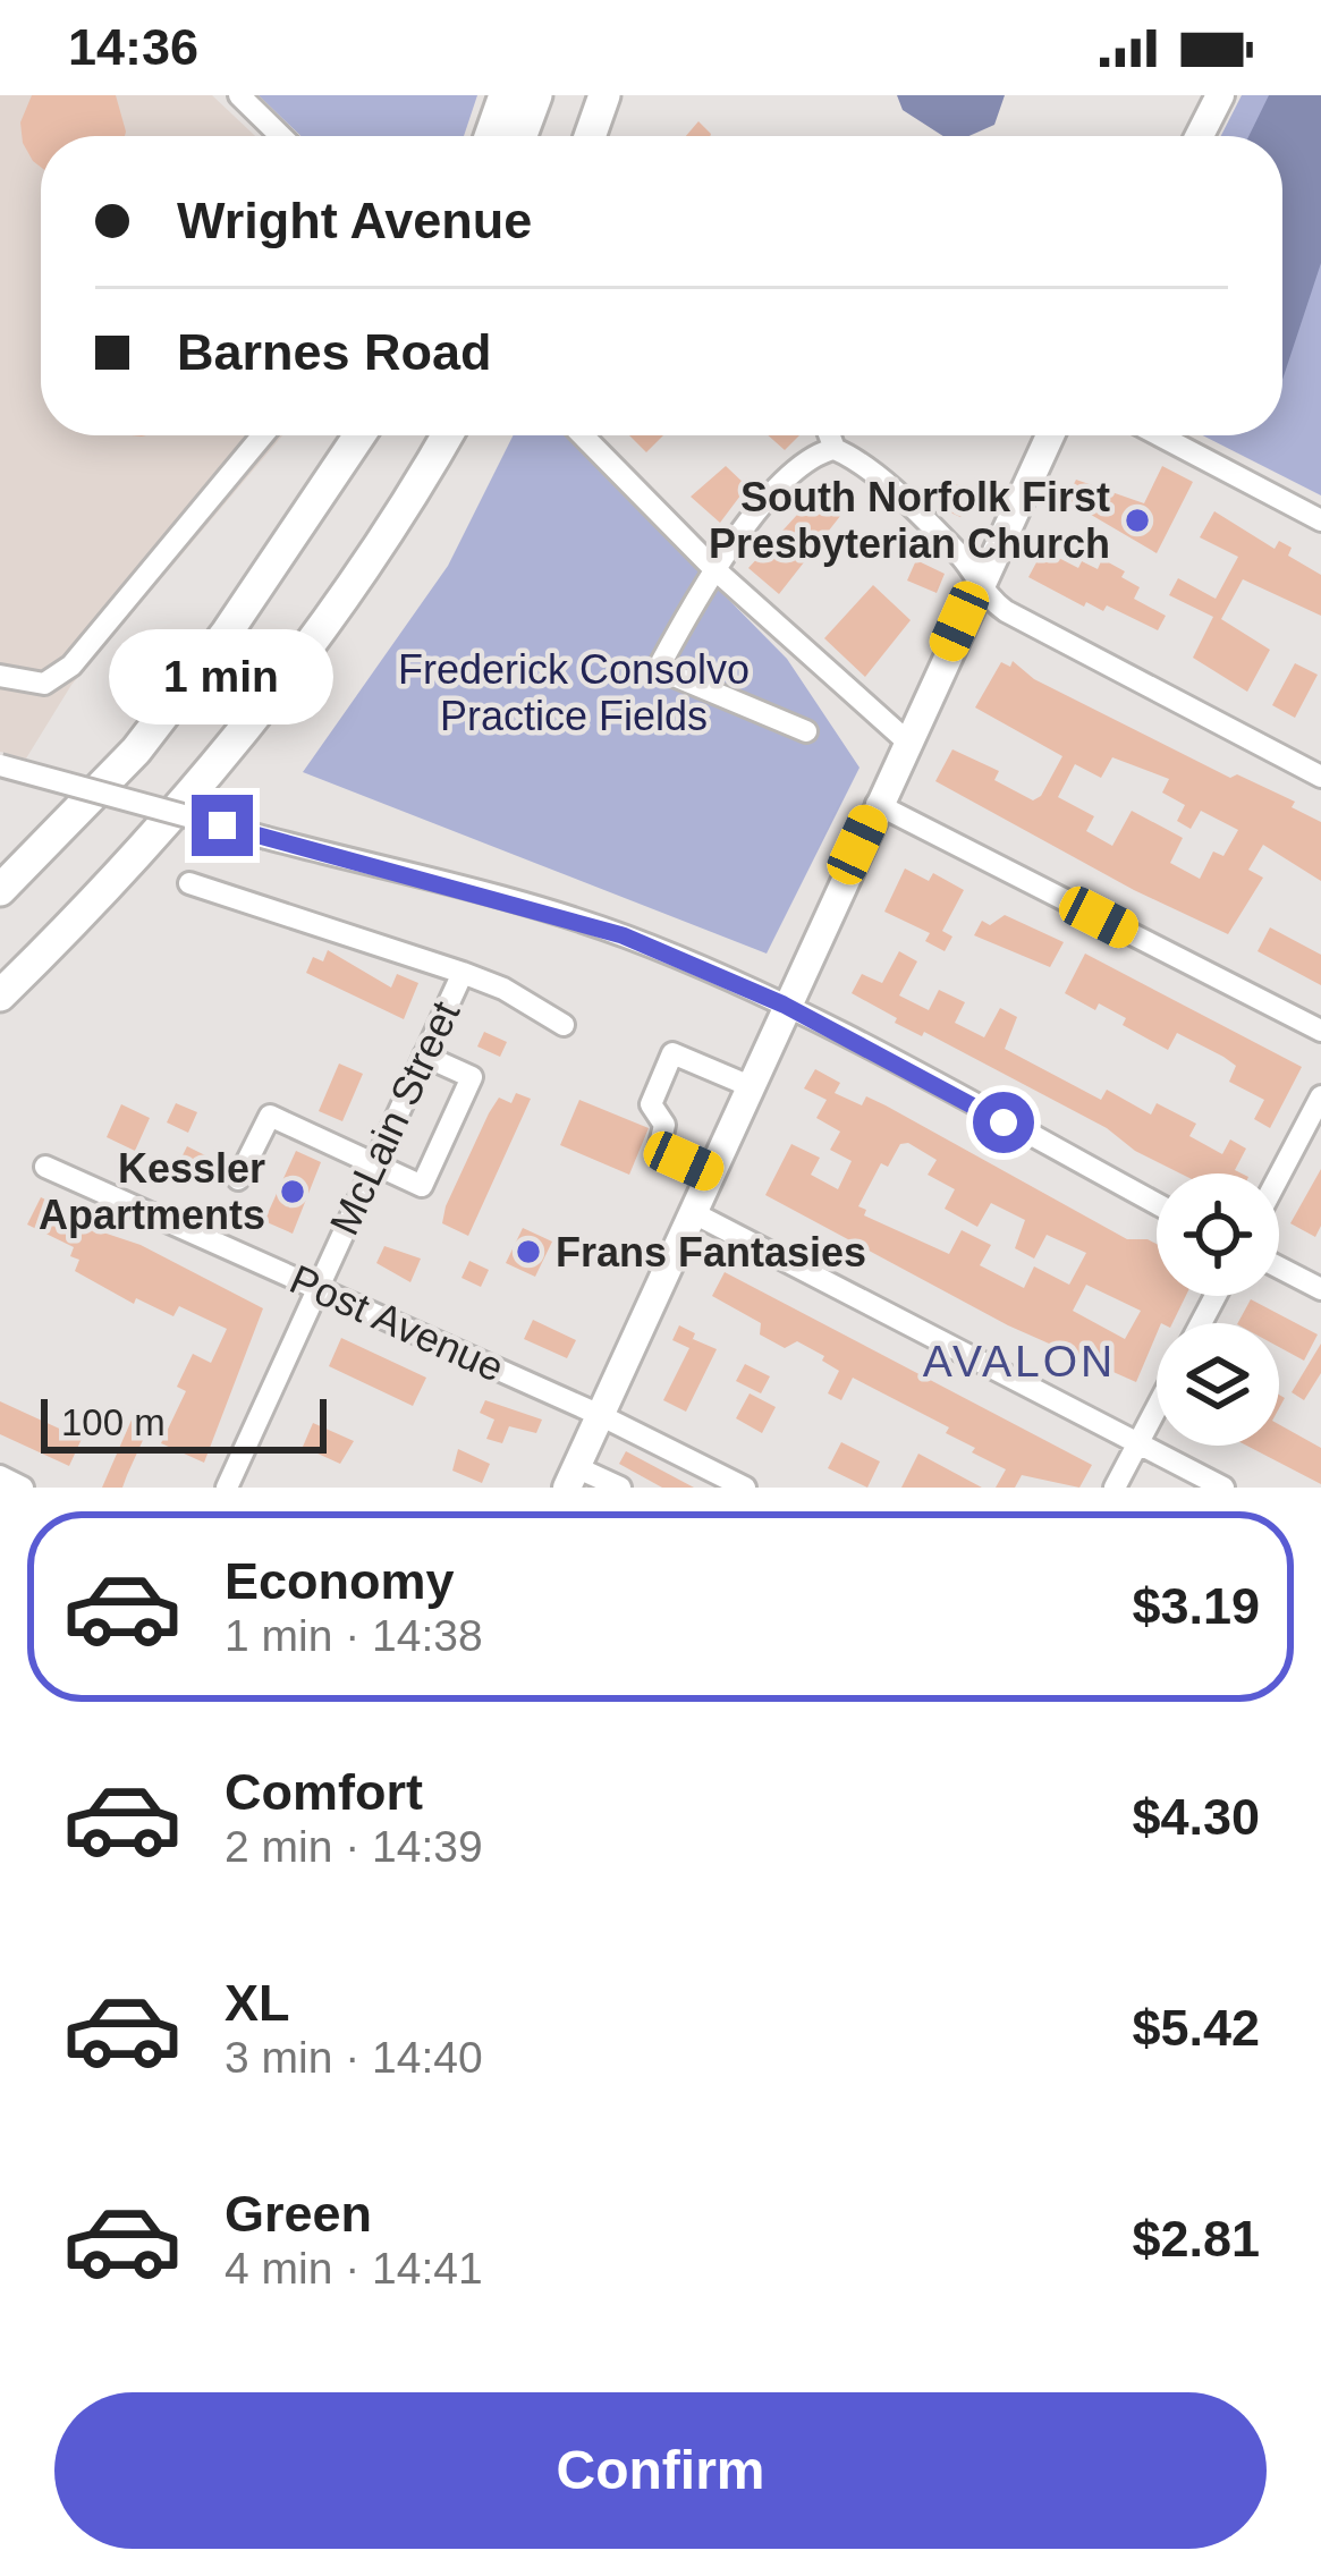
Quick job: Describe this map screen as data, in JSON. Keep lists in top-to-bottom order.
{
  "streets": {
    "street": ["McLain Street", "Post Avenue"]
  },
  "crossings": [
    ["McLain Street", "Post Avenue"]
  ],
  "districts": ["AVALON"],
  "parks": ["Frederick Consolvo Practice Fields"],
  "places": ["South Norfolk First Presbyterian Church", "Kessler Apartments", "Frans Fantasies"],
  "scale_bar": "100 m",
  "page": {
    "status": "14:36",
    "banner": ["Wright Avenue", "Barnes Road"],
    "bubble": "1 min",
    "scale": "100 m",
    "list": [
      {
        "name": "Economy",
        "note": "1 min · 14:38",
        "value": "$3.19"
      },
      {
        "name": "Comfort",
        "note": "2 min · 14:39",
        "value": "$4.30"
      },
      {
        "name": "XL",
        "note": "3 min · 14:40",
        "value": "$5.42"
      },
      {
        "name": "Green",
        "note": "4 min · 14:41",
        "value": "$2.81"
      }
    ],
    "buttons": "Confirm"
  }
}
